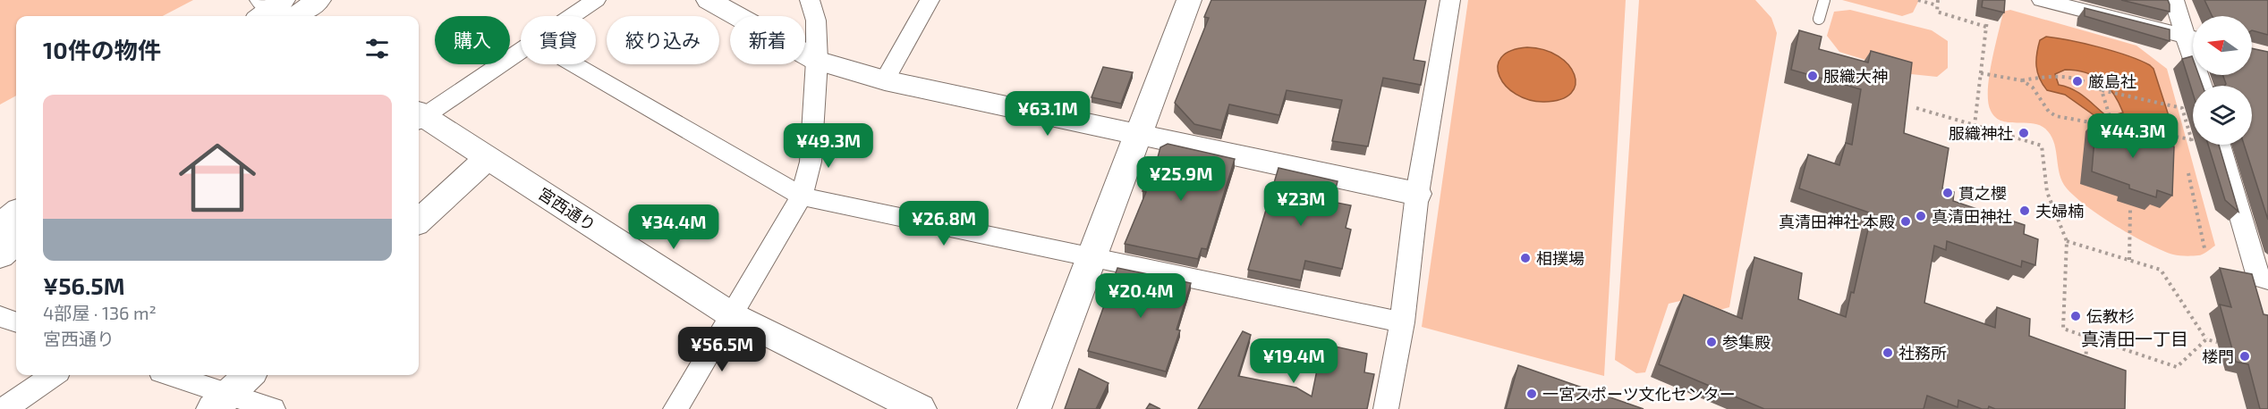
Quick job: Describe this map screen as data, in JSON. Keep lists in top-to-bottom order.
{
  "streets": {
    "street": ["宮西通り"]
  },
  "districts": ["真清田一丁目"],
  "places": [
    "服織大神",
    "厳島社",
    "服織神社",
    "貫之櫻",
    "夫婦楠",
    "真清田神社",
    "真清田神社 本殿",
    "相撲場",
    "伝教杉",
    "参集殿",
    "社務所",
    "楼門",
    "一宮スポーツ文化センター"
  ],
  "north": "left",
  "page": {
    "chip": [
      "購入",
      "賃貸",
      "絞り込み",
      "新着"
    ],
    "heading": "10件の物件",
    "list": [
      {
        "name": "¥56.5M",
        "note": "4部屋 · 136 m² · 宮西通り"
      }
    ],
    "price": [
      "¥63.1M",
      "¥44.3M",
      "¥49.3M",
      "¥25.9M",
      "¥23M",
      "¥26.8M",
      "¥34.4M",
      "¥20.4M",
      "¥56.5M",
      "¥19.4M"
    ]
  }
}
